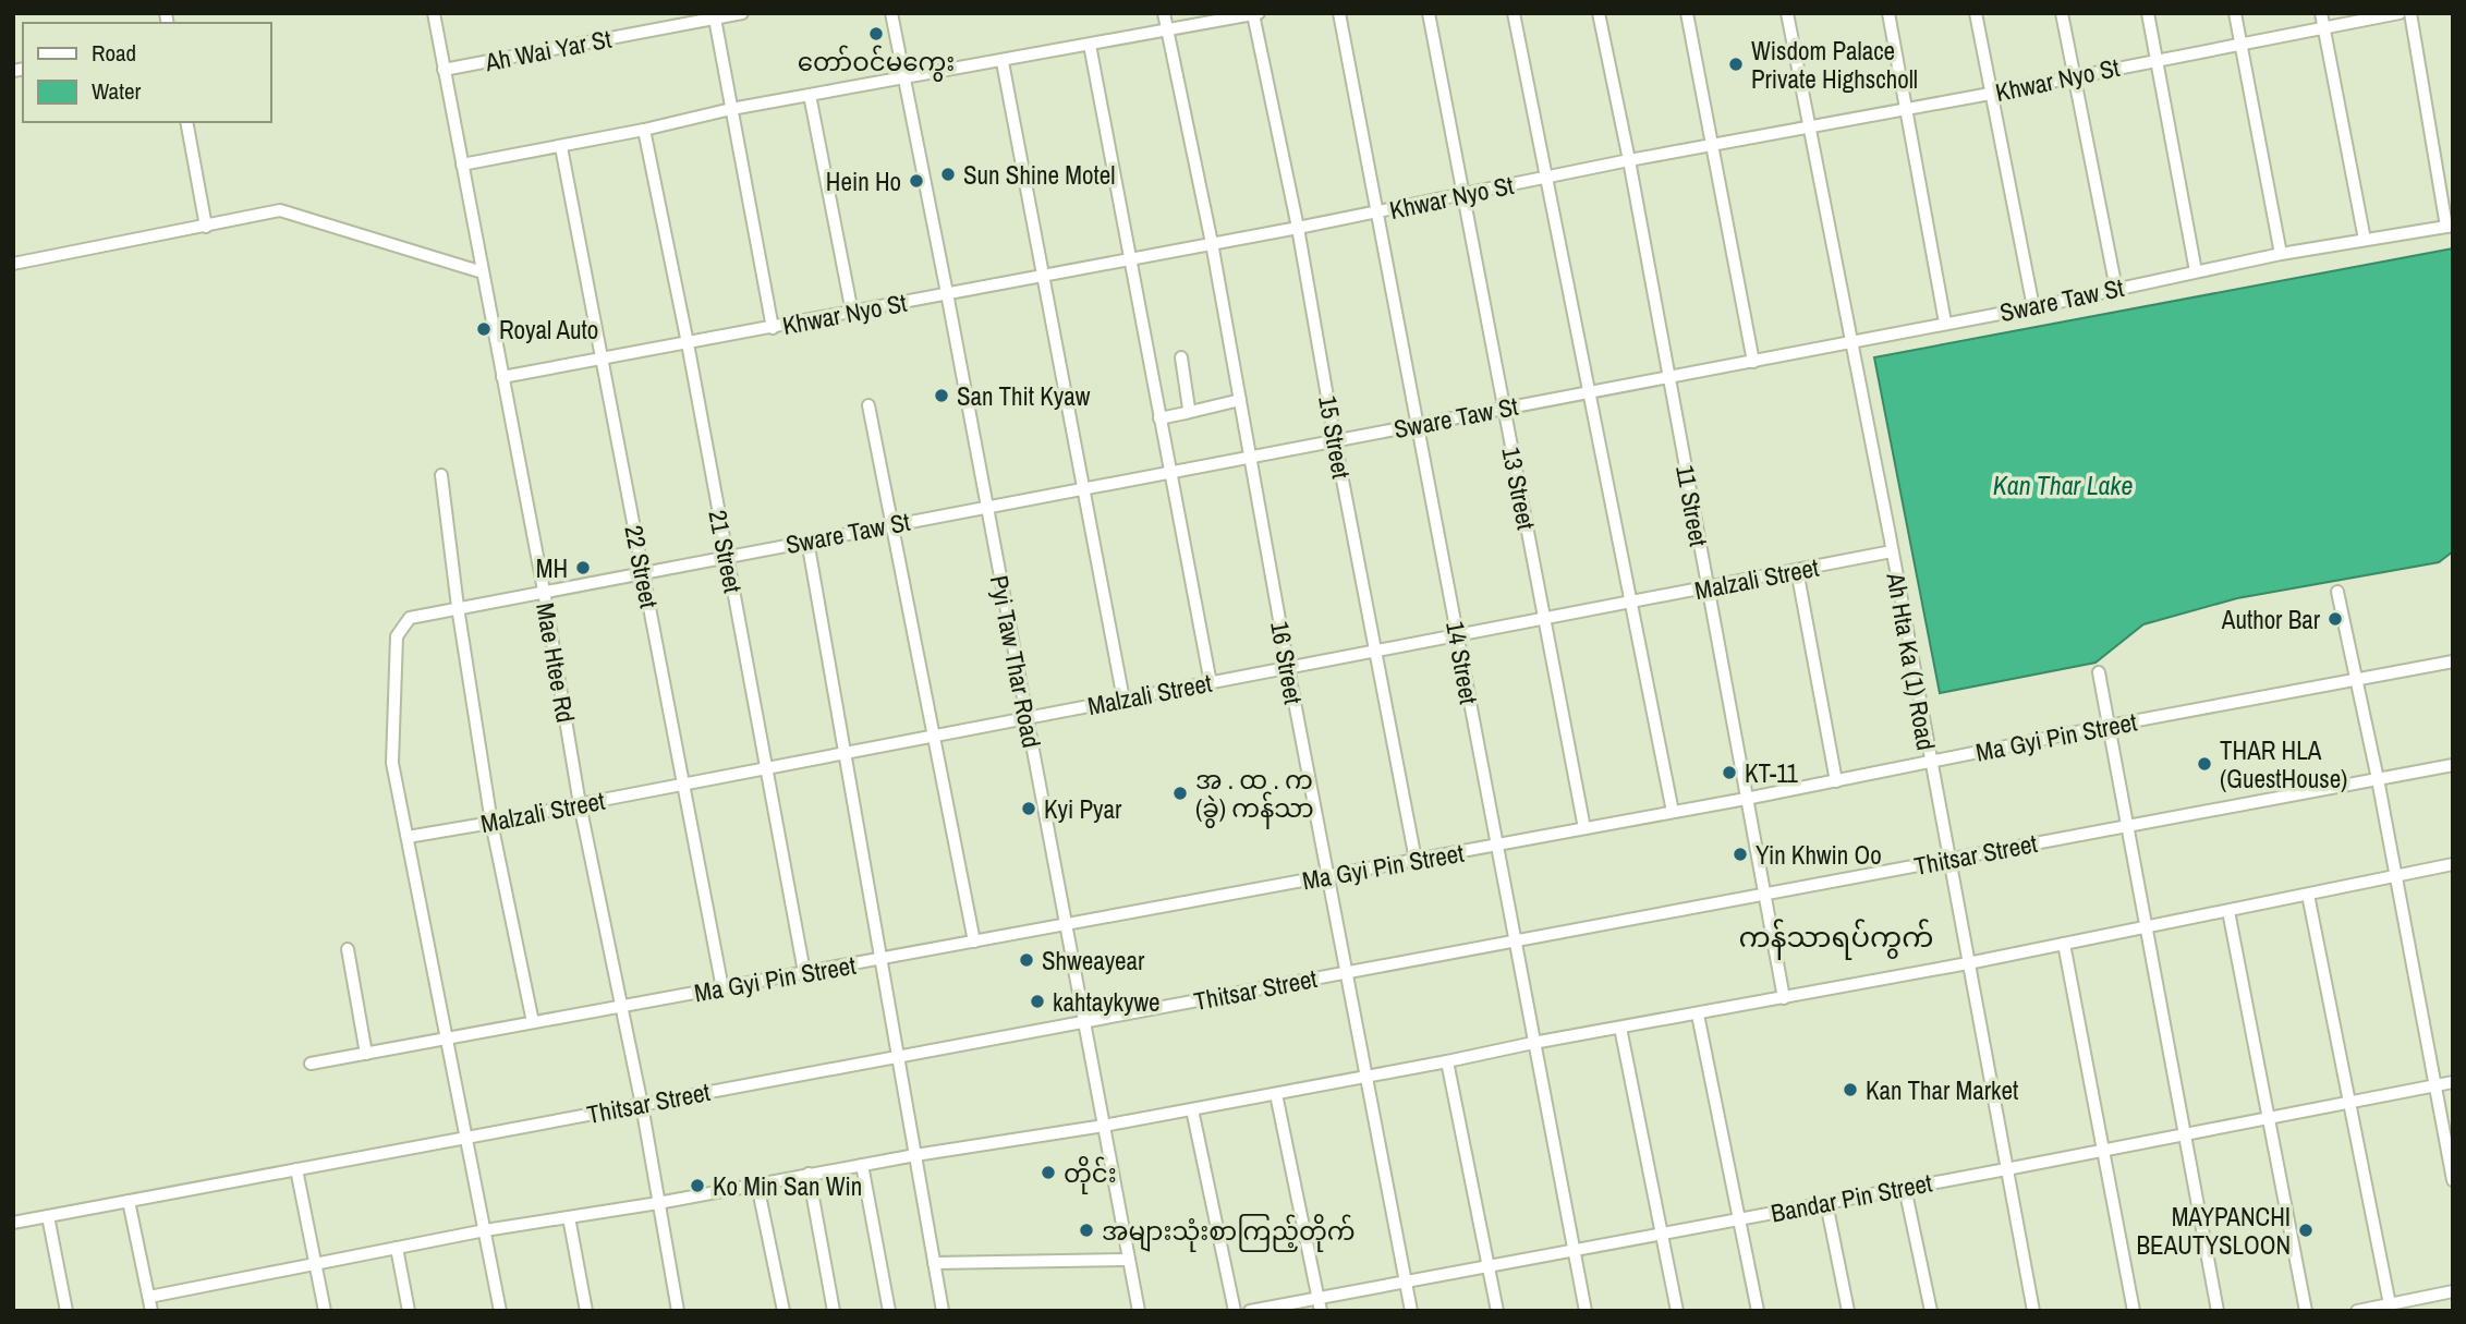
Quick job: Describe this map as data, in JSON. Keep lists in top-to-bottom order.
{
  "streets": {
    "street": [
      "Ah Wai Yar St",
      "Khwar Nyo St",
      "Sware Taw St",
      "15 Street",
      "13 Street",
      "11 Street",
      "21 Street",
      "22 Street",
      "Malzali Street",
      "Pyi Taw Thar Road",
      "Ah Hta Ka (1) Road",
      "Mae Htee Rd",
      "16 Street",
      "14 Street",
      "Ma Gyi Pin Street",
      "Thitsar Street",
      "Bandar Pin Street"
    ]
  },
  "crossings": [
    ["Ah Wai Yar St", "Mae Htee Rd"],
    ["Khwar Nyo St", "15 Street"],
    ["Khwar Nyo St", "13 Street"],
    ["Khwar Nyo St", "11 Street"],
    ["Khwar Nyo St", "21 Street"],
    ["Khwar Nyo St", "22 Street"],
    ["Khwar Nyo St", "Pyi Taw Thar Road"],
    ["Khwar Nyo St", "Ah Hta Ka (1) Road"],
    ["Khwar Nyo St", "Mae Htee Rd"],
    ["Khwar Nyo St", "16 Street"],
    ["Khwar Nyo St", "14 Street"],
    ["Sware Taw St", "15 Street"],
    ["Sware Taw St", "13 Street"],
    ["Sware Taw St", "11 Street"],
    ["Sware Taw St", "21 Street"],
    ["Sware Taw St", "22 Street"],
    ["Sware Taw St", "Malzali Street"],
    ["Sware Taw St", "Pyi Taw Thar Road"],
    ["Sware Taw St", "Ah Hta Ka (1) Road"],
    ["Sware Taw St", "Mae Htee Rd"],
    ["Sware Taw St", "16 Street"],
    ["Sware Taw St", "14 Street"],
    ["Sware Taw St", "Ma Gyi Pin Street"],
    ["Sware Taw St", "Thitsar Street"],
    ["15 Street", "Malzali Street"],
    ["15 Street", "Ma Gyi Pin Street"],
    ["13 Street", "Malzali Street"],
    ["13 Street", "Ma Gyi Pin Street"],
    ["11 Street", "Malzali Street"],
    ["11 Street", "Ma Gyi Pin Street"],
    ["11 Street", "Thitsar Street"],
    ["21 Street", "Malzali Street"],
    ["21 Street", "Ma Gyi Pin Street"],
    ["22 Street", "Malzali Street"],
    ["22 Street", "Ma Gyi Pin Street"],
    ["Malzali Street", "Pyi Taw Thar Road"],
    ["Malzali Street", "Ah Hta Ka (1) Road"],
    ["Malzali Street", "Mae Htee Rd"],
    ["Malzali Street", "16 Street"],
    ["Malzali Street", "14 Street"],
    ["Pyi Taw Thar Road", "Ma Gyi Pin Street"],
    ["Pyi Taw Thar Road", "Thitsar Street"],
    ["Ah Hta Ka (1) Road", "Ma Gyi Pin Street"],
    ["Ah Hta Ka (1) Road", "Thitsar Street"],
    ["Ah Hta Ka (1) Road", "Bandar Pin Street"],
    ["Mae Htee Rd", "Ma Gyi Pin Street"],
    ["Mae Htee Rd", "Thitsar Street"],
    ["16 Street", "Ma Gyi Pin Street"],
    ["16 Street", "Thitsar Street"],
    ["16 Street", "Bandar Pin Street"],
    ["14 Street", "Ma Gyi Pin Street"],
    ["14 Street", "Thitsar Street"],
    ["14 Street", "Bandar Pin Street"]
  ],
  "districts": ["ကန်သာရပ်ကွက်"],
  "water": ["Kan Thar Lake"],
  "places": [
    "တော်ဝင်မကွေး",
    "Wisdom Palace Private Highscholl",
    "Sun Shine Motel",
    "Hein Ho",
    "Royal Auto",
    "San Thit Kyaw",
    "MH",
    "Author Bar",
    "THAR HLA (GuestHouse)",
    "KT-11",
    "အ . ထ . က (ခွဲ) ကန်သာ",
    "Kyi Pyar",
    "Yin Khwin Oo",
    "Shweayear",
    "kahtaykywe",
    "Kan Thar Market",
    "တိုင်း",
    "Ko Min San Win",
    "အများသုံးစာကြည့်တိုက်",
    "MAYPANCHI BEAUTYSLOON"
  ],
  "legend": ["Road", "Water"]
}
